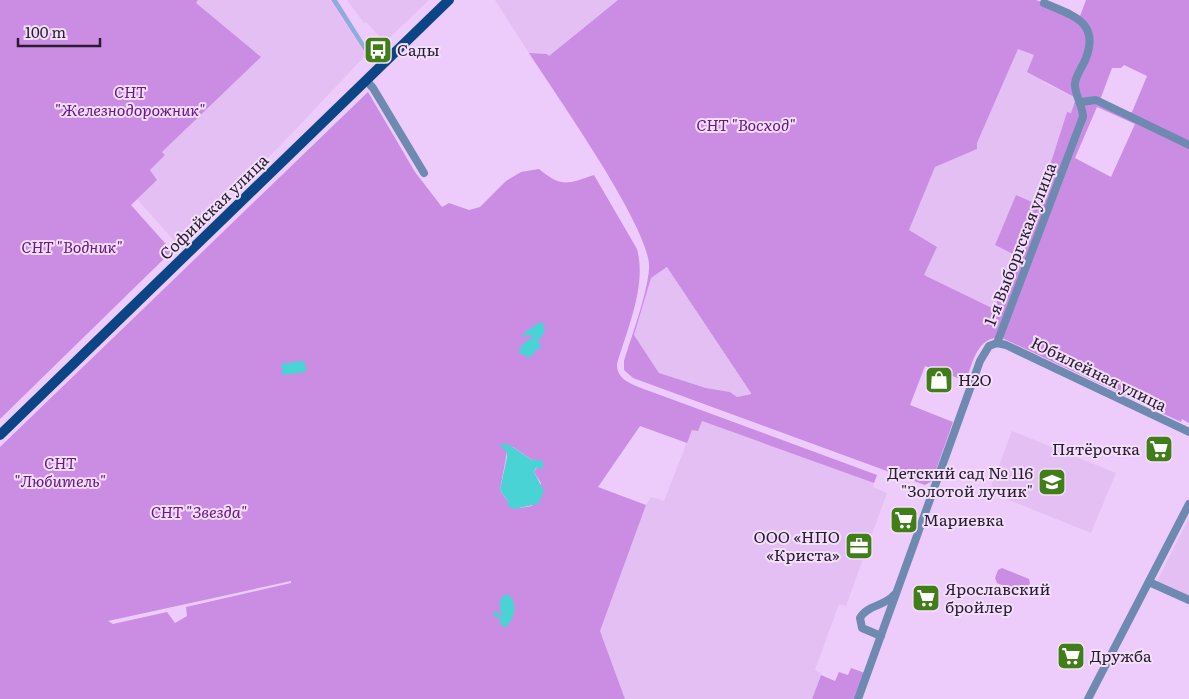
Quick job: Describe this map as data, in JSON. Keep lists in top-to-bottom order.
{
  "streets": {
    "main road": ["Софийская улица"],
    "street": ["1-я Выборгская улица", "Юбилейная улица"]
  },
  "crossings": [
    ["1-я Выборгская улица", "Юбилейная улица"]
  ],
  "parks": [
    "СНТ \"Железнодорожник\"",
    "СНТ \"Восход\"",
    "СНТ \"Водник\"",
    "СНТ \"Любитель\"",
    "СНТ \"Звезда\""
  ],
  "places": {
    "bus stop": ["Сады"],
    "shop": ["H2O"],
    "supermarket": [
      "Пятёрочка",
      "Мариевка",
      "Ярославский бройлер",
      "Дружба"
    ],
    "school or university": ["Детский сад № 116 \"Золотой лучик\""],
    "office": ["ООО «НПО «Криста»"]
  },
  "scale_bar": "100 m"
}
